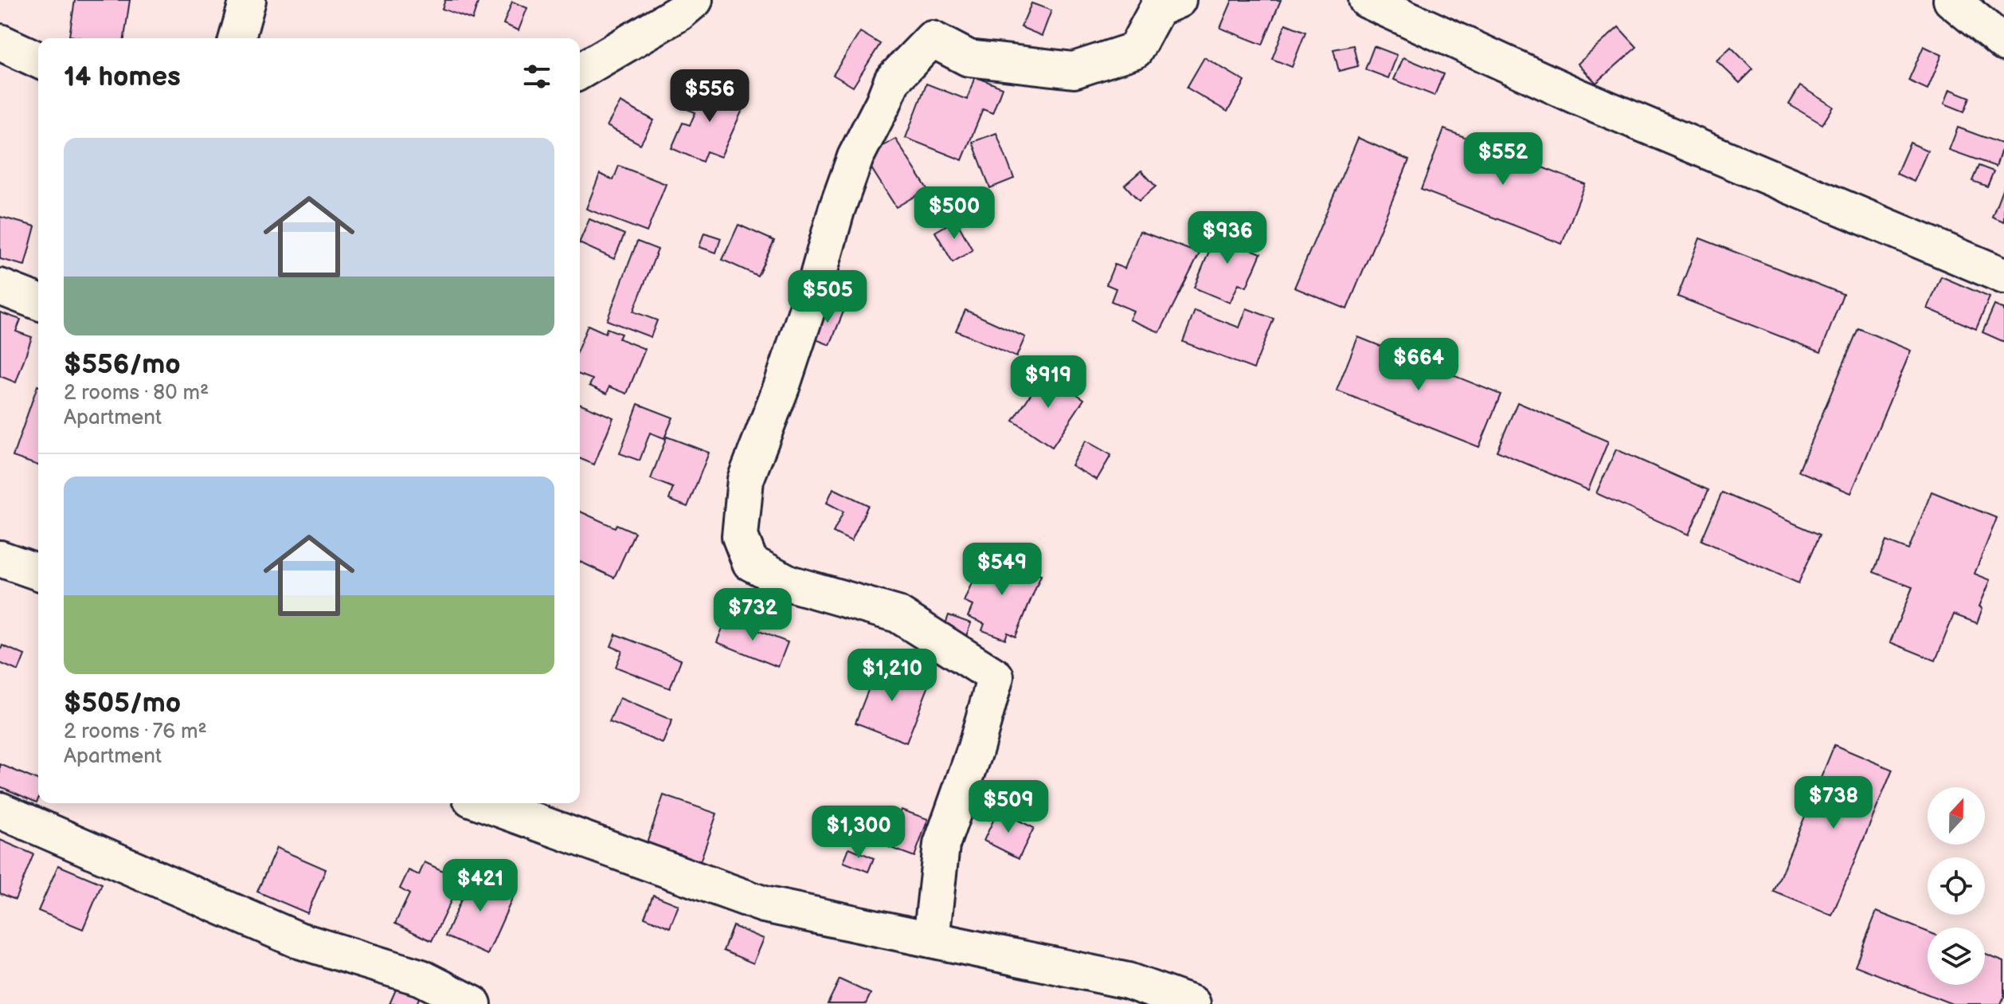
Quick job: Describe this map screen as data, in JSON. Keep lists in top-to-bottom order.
{
  "north": "top",
  "page": {
    "heading": "14 homes",
    "price": [
      "$556",
      "$552",
      "$500",
      "$936",
      "$505",
      "$664",
      "$919",
      "$549",
      "$732",
      "$1,210",
      "$738",
      "$509",
      "$1,300",
      "$421"
    ],
    "list": [
      {
        "name": "$556/mo",
        "note": "2 rooms · 80 m² · Apartment"
      },
      {
        "name": "$505/mo",
        "note": "2 rooms · 76 m² · Apartment"
      }
    ]
  }
}
